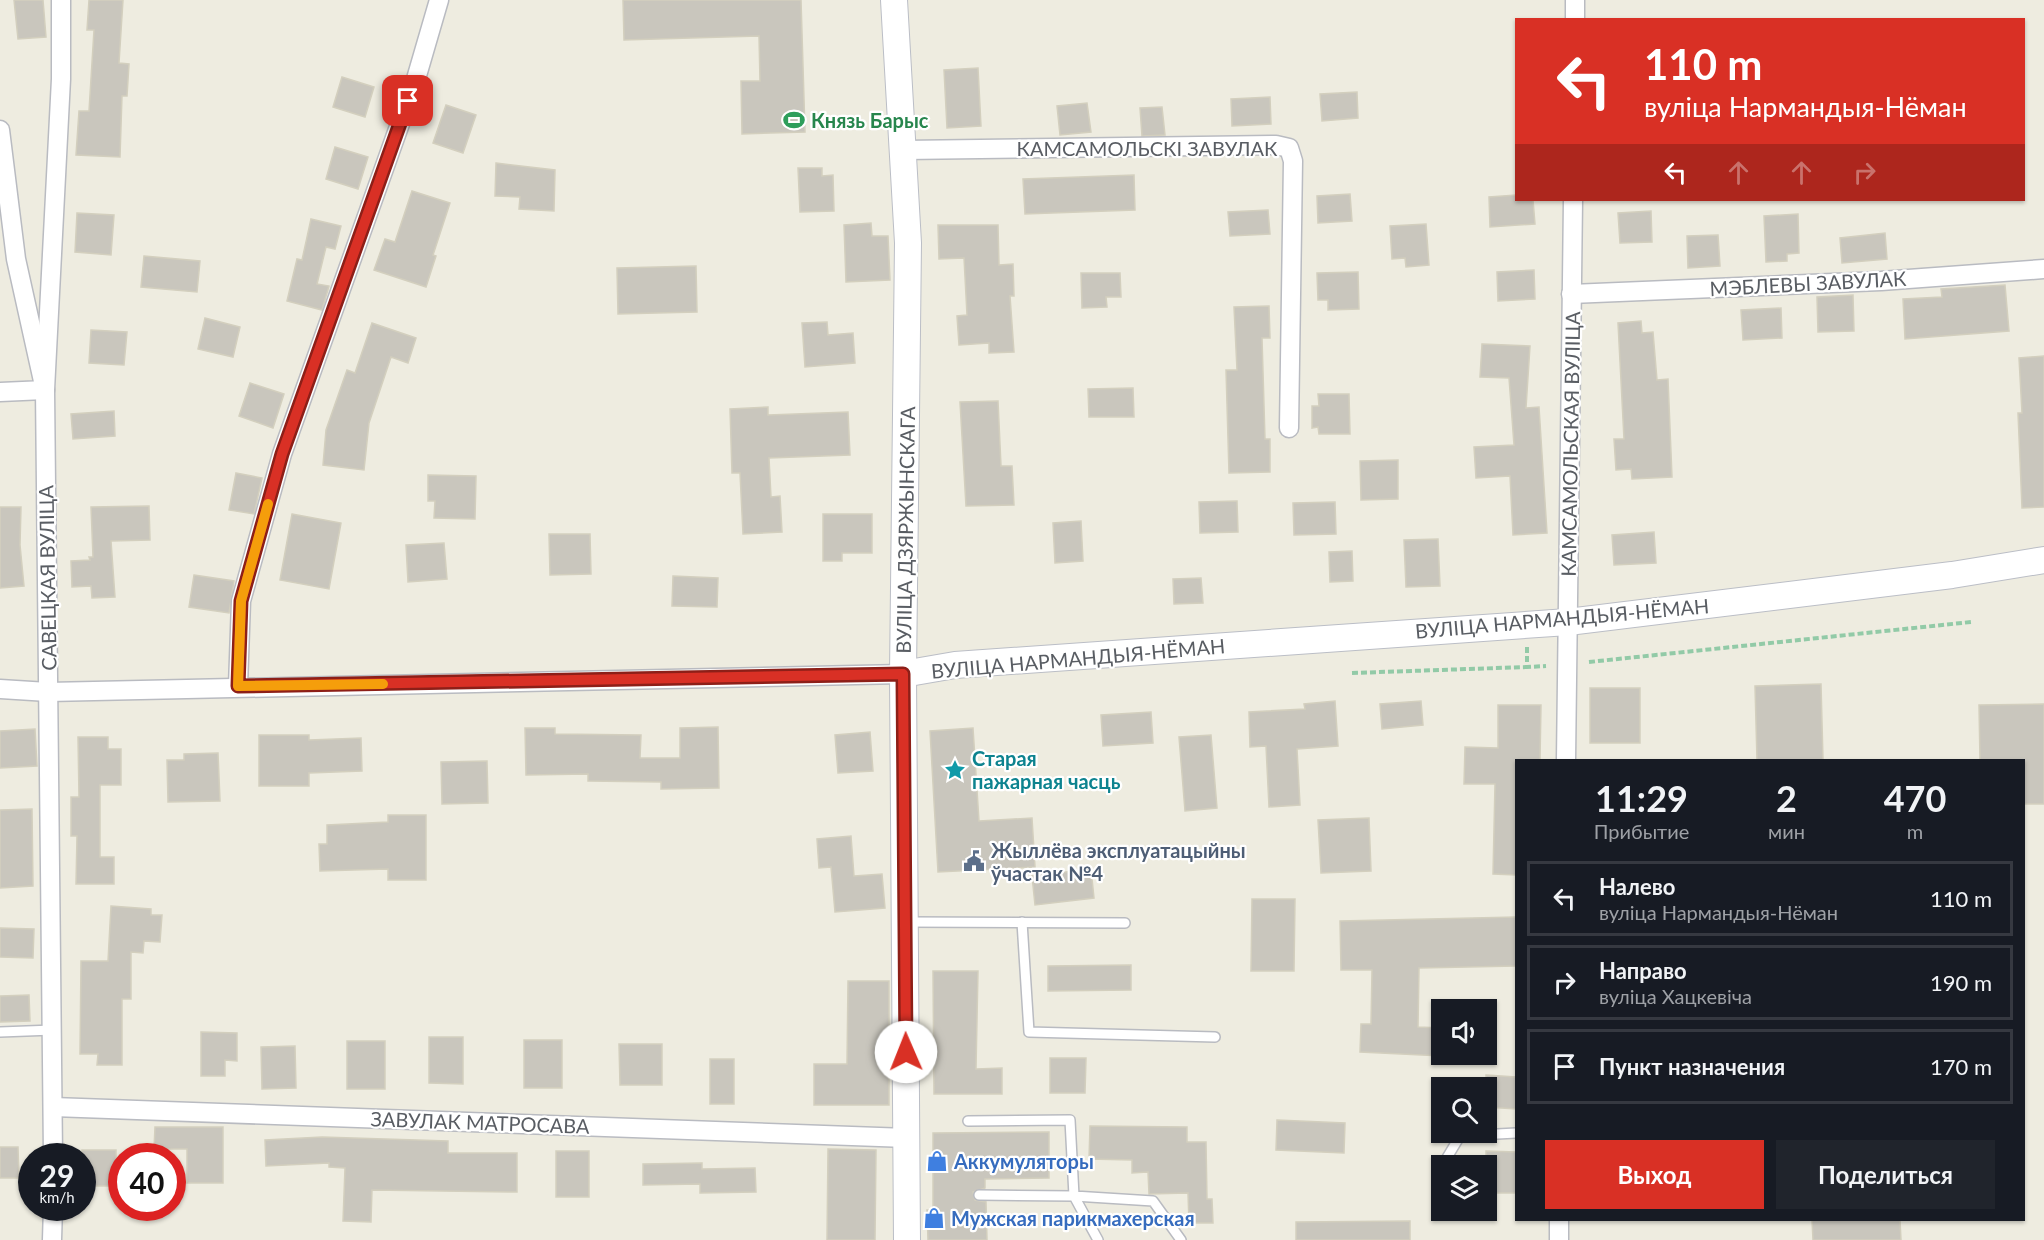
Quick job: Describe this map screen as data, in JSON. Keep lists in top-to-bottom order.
{
  "streets": {
    "street": [
      "КАМСАМОЛЬСКІ ЗАВУЛАК",
      "МЭБЛЕВЫ ЗАВУЛАК",
      "КАМСАМОЛЬСКАЯ ВУЛІЦА",
      "ВУЛІЦА ДЗЯРЖЫНСКАГА",
      "САВЕЦКАЯ ВУЛІЦА",
      "ВУЛІЦА НАРМАНДЫЯ-НЁМАН",
      "ЗАВУЛАК МАТРОСАВА"
    ]
  },
  "crossings": [
    ["КАМСАМОЛЬСКІ ЗАВУЛАК", "ВУЛІЦА ДЗЯРЖЫНСКАГА"],
    ["МЭБЛЕВЫ ЗАВУЛАК", "КАМСАМОЛЬСКАЯ ВУЛІЦА"],
    ["КАМСАМОЛЬСКАЯ ВУЛІЦА", "ВУЛІЦА НАРМАНДЫЯ-НЁМАН"],
    ["ВУЛІЦА ДЗЯРЖЫНСКАГА", "ВУЛІЦА НАРМАНДЫЯ-НЁМАН"],
    ["ВУЛІЦА ДЗЯРЖЫНСКАГА", "ЗАВУЛАК МАТРОСАВА"],
    ["САВЕЦКАЯ ВУЛІЦА", "ВУЛІЦА НАРМАНДЫЯ-НЁМАН"],
    ["САВЕЦКАЯ ВУЛІЦА", "ЗАВУЛАК МАТРОСАВА"]
  ],
  "places": {
    "sports": ["Князь Барыс"],
    "place": ["Старая пажарная часць"],
    "public building": ["Жыллёва эксплуатацыйны ўчастак №4"],
    "shop": ["Аккумуляторы", "Мужская парикмахерская"]
  },
  "page": {
    "turn": ["110 m", "вуліца Нармандыя-Нёман"],
    "eta": [
      "11:29",
      "Прибытие",
      "2",
      "мин",
      "470",
      "m"
    ],
    "list": [
      {
        "name": "Налево",
        "note": "вуліца Нармандыя-Нёман",
        "value": "110 m"
      },
      {
        "name": "Направо",
        "note": "вуліца Хацкевіча",
        "value": "190 m"
      },
      {
        "name": "Пункт назначения",
        "value": "170 m"
      }
    ],
    "buttons": ["Выход", "Поделиться"],
    "speed": "29 km/h",
    "limit": "40"
  }
}
